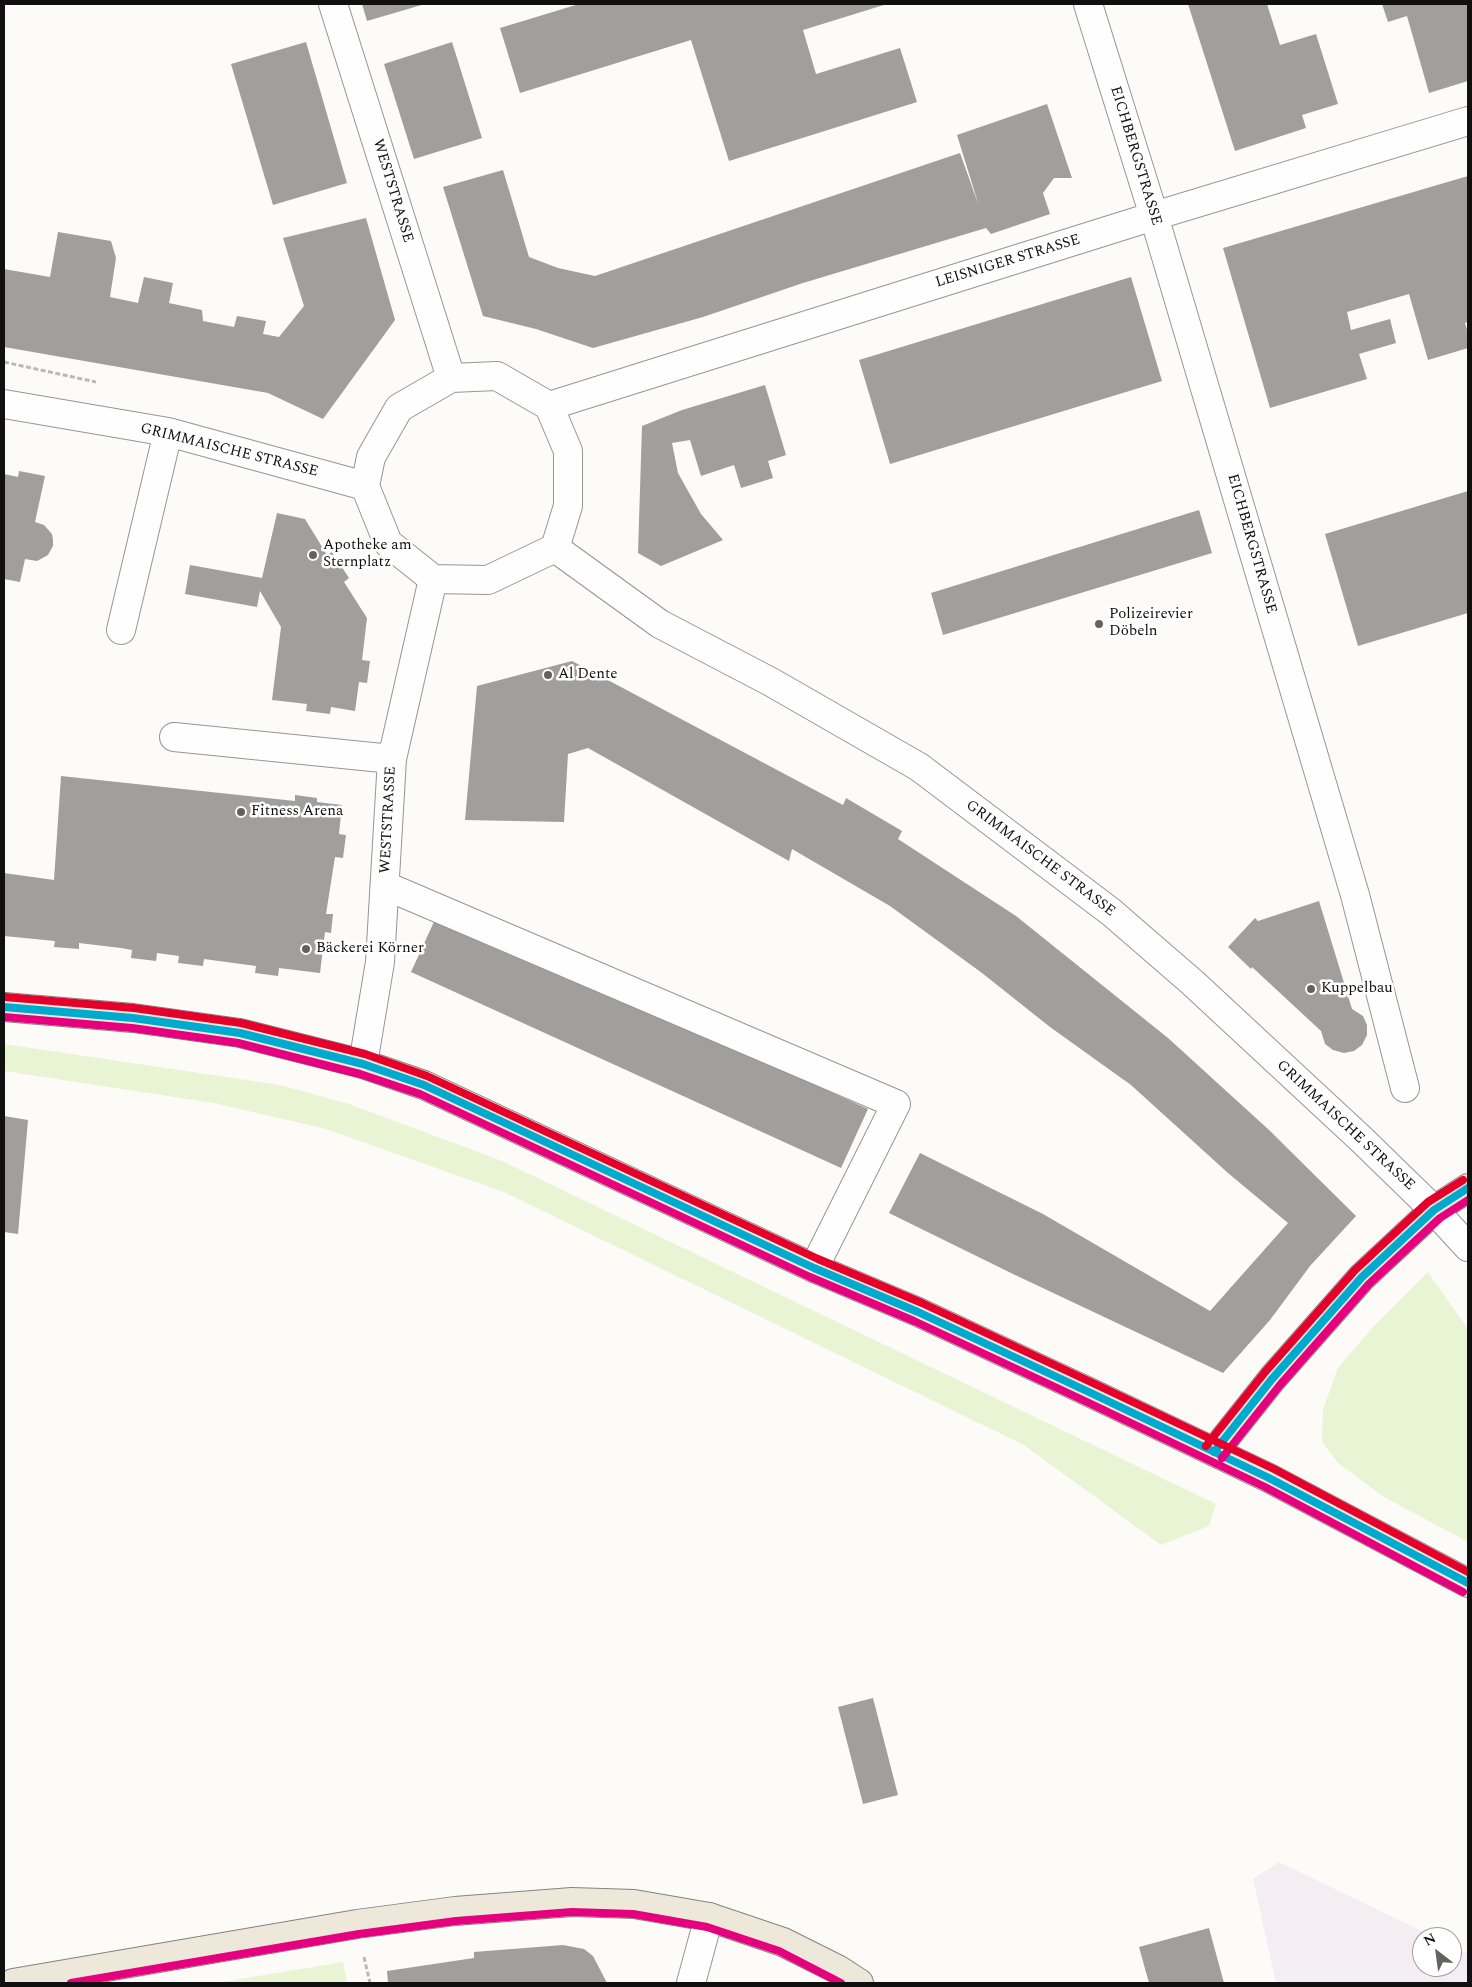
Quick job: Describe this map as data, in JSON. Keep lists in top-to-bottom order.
{
  "streets": {
    "street": [
      "EICHBERGSTRASSE",
      "WESTSTRASSE",
      "LEISNIGER STRASSE",
      "GRIMMAISCHE STRASSE"
    ]
  },
  "crossings": [
    ["EICHBERGSTRASSE", "LEISNIGER STRASSE"]
  ],
  "places": [
    "Apotheke am Sternplatz",
    "Polizeirevier Döbeln",
    "Al Dente",
    "Fitness Arena",
    "Bäckerei Körner",
    "Kuppelbau"
  ],
  "north": "top left"
}
